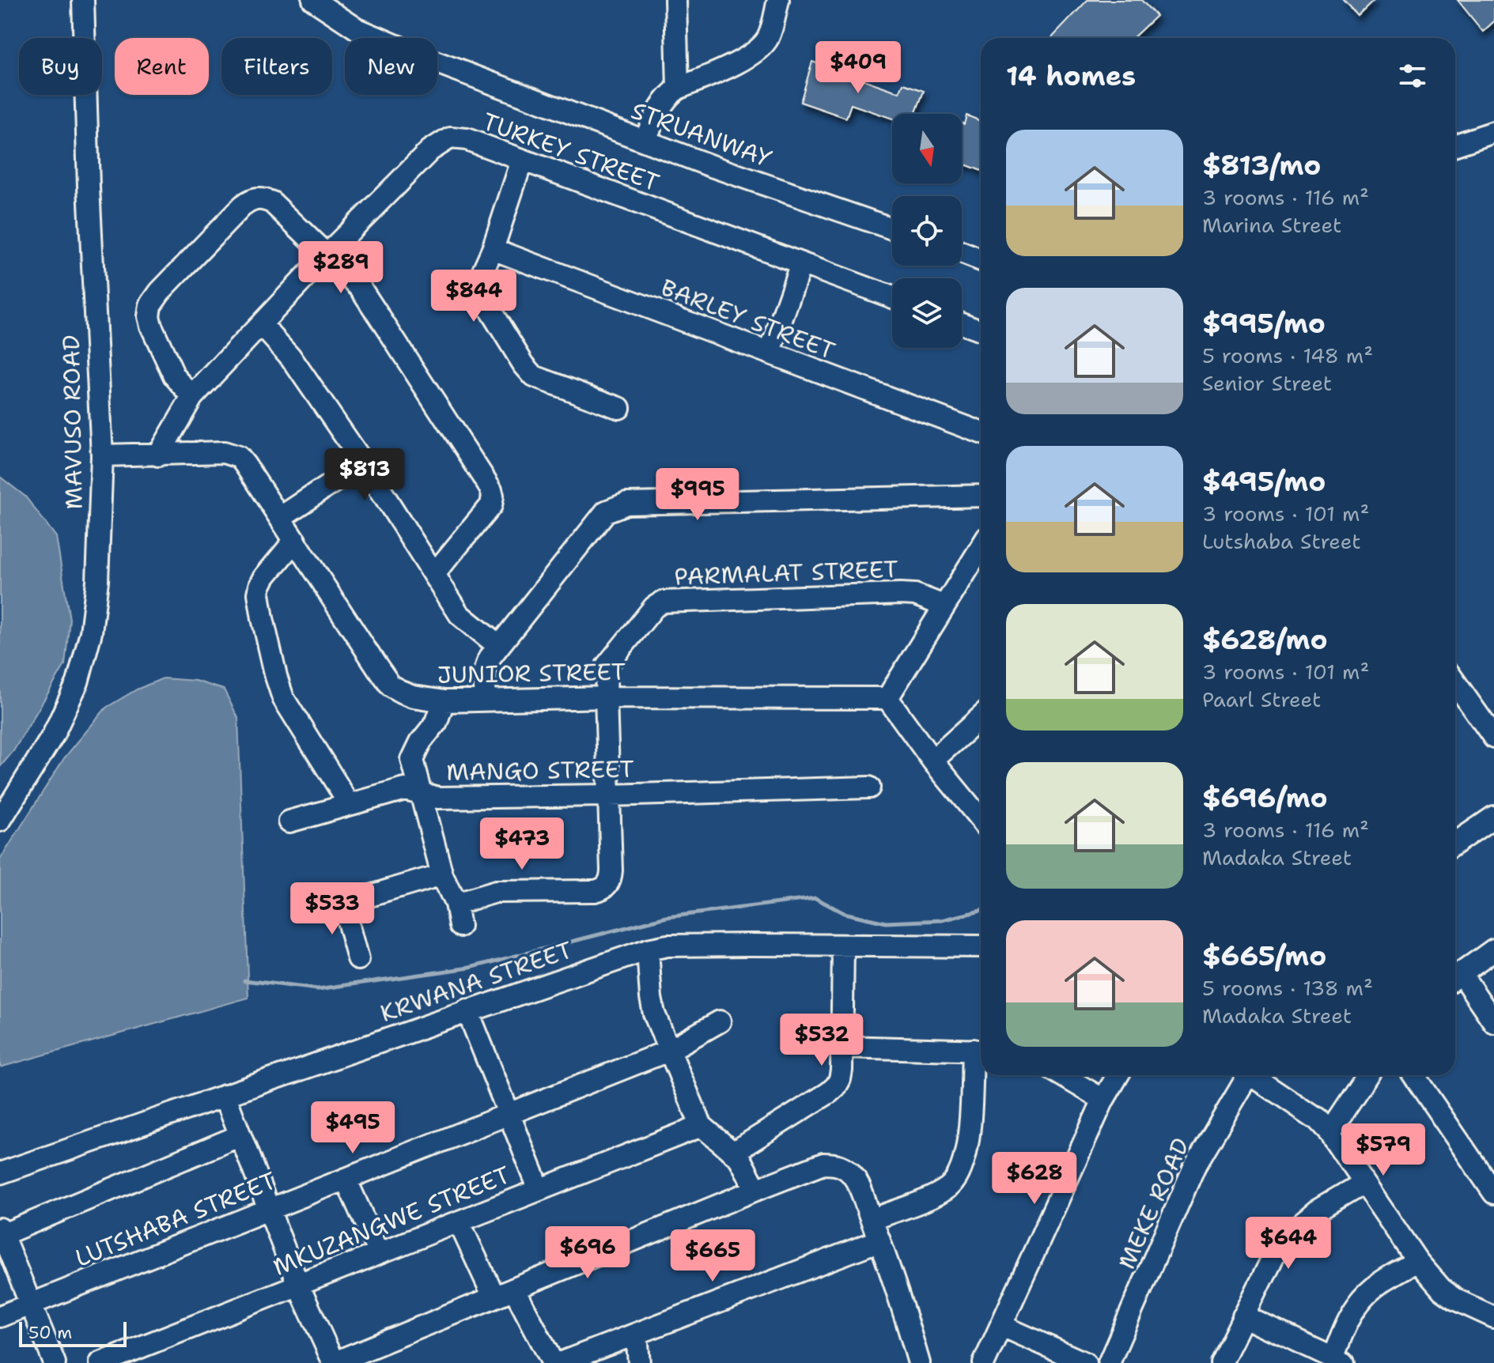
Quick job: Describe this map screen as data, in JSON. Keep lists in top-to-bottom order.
{
  "streets": {
    "street": [
      "STRUANWAY",
      "TURKEY STREET",
      "BARLEY STREET",
      "MAVUSO ROAD",
      "PARMALAT STREET",
      "JUNIOR STREET",
      "MANGO STREET",
      "KRWANA STREET",
      "MEKE ROAD",
      "LUTSHABA STREET",
      "MKUZANGWE STREET"
    ]
  },
  "crossings": [
    ["TURKEY STREET", "JUNIOR STREET"],
    ["MAVUSO ROAD", "JUNIOR STREET"],
    ["PARMALAT STREET", "JUNIOR STREET"],
    ["PARMALAT STREET", "MANGO STREET"]
  ],
  "scale_bar": "50 m",
  "north": "bottom",
  "page": {
    "chip": [
      "Buy",
      "Rent",
      "Filters",
      "New"
    ],
    "heading": "14 homes",
    "price": [
      "$409",
      "$289",
      "$844",
      "$813",
      "$995",
      "$473",
      "$533",
      "$532",
      "$495",
      "$579",
      "$628",
      "$644",
      "$696",
      "$665"
    ],
    "list": [
      {
        "name": "$813/mo",
        "note": "3 rooms · 116 m² · Marina Street"
      },
      {
        "name": "$995/mo",
        "note": "5 rooms · 148 m² · Senior Street"
      },
      {
        "name": "$495/mo",
        "note": "3 rooms · 101 m² · Lutshaba Street"
      },
      {
        "name": "$628/mo",
        "note": "3 rooms · 101 m² · Paarl Street"
      },
      {
        "name": "$696/mo",
        "note": "3 rooms · 116 m² · Madaka Street"
      },
      {
        "name": "$665/mo",
        "note": "5 rooms · 138 m² · Madaka Street"
      }
    ],
    "scale": "50 m"
  }
}
